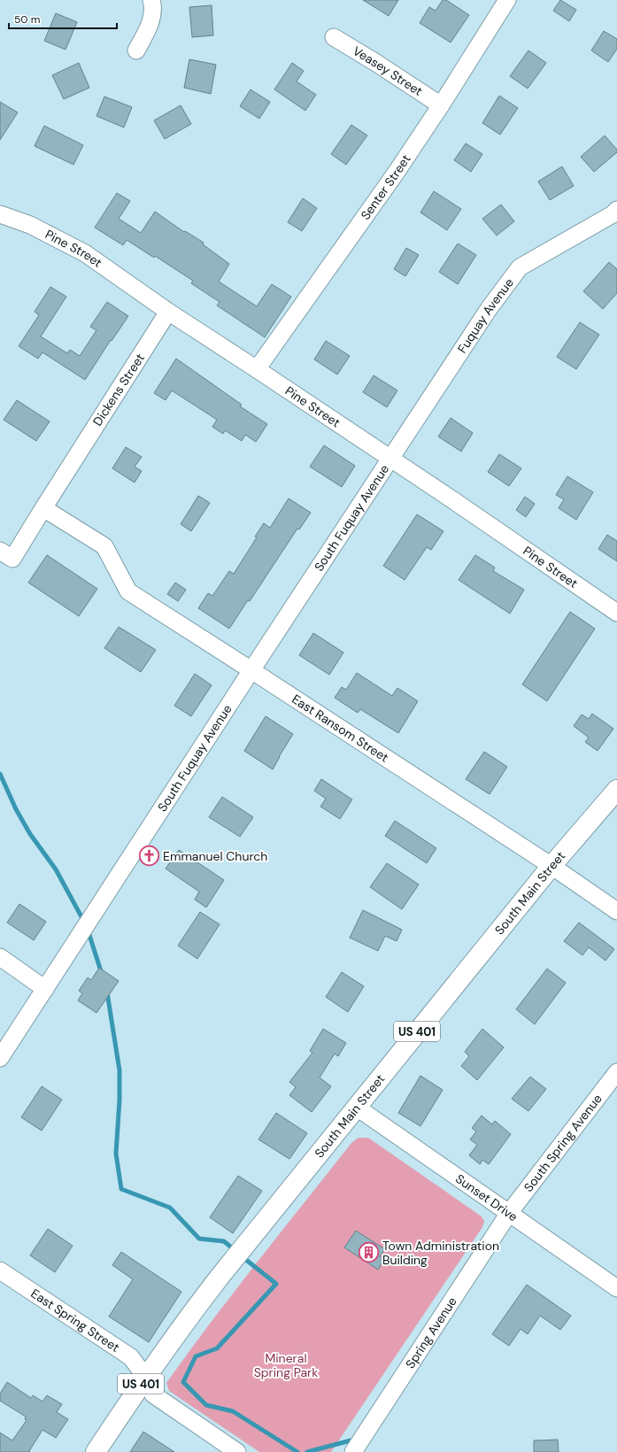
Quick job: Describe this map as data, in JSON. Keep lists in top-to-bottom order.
{
  "streets": {
    "main road": ["South Main Street", "US 401"],
    "street": [
      "Veasey Street",
      "Senter Street",
      "Pine Street",
      "Fuquay Avenue",
      "Dickens Street",
      "South Fuquay Avenue",
      "East Ransom Street",
      "South Spring Avenue",
      "Sunset Drive",
      "East Spring Street",
      "Spring Avenue"
    ]
  },
  "crossings": [
    ["Veasey Street", "Senter Street"],
    ["Senter Street", "Pine Street"],
    ["Pine Street", "Fuquay Avenue"],
    ["Pine Street", "Dickens Street"],
    ["Pine Street", "South Fuquay Avenue"],
    ["Fuquay Avenue", "South Fuquay Avenue"],
    ["Dickens Street", "East Ransom Street"],
    ["South Fuquay Avenue", "East Ransom Street"],
    ["East Ransom Street", "South Main Street"],
    ["South Main Street", "Sunset Drive"],
    ["South Main Street", "East Spring Street"],
    ["South Spring Avenue", "Sunset Drive"],
    ["South Spring Avenue", "Spring Avenue"],
    ["Sunset Drive", "Spring Avenue"]
  ],
  "parks": ["Mineral Spring Park"],
  "places": {
    "church": ["Emmanuel Church"],
    "building": ["Town Administration Building"]
  },
  "scale_bar": "50 m"
}
